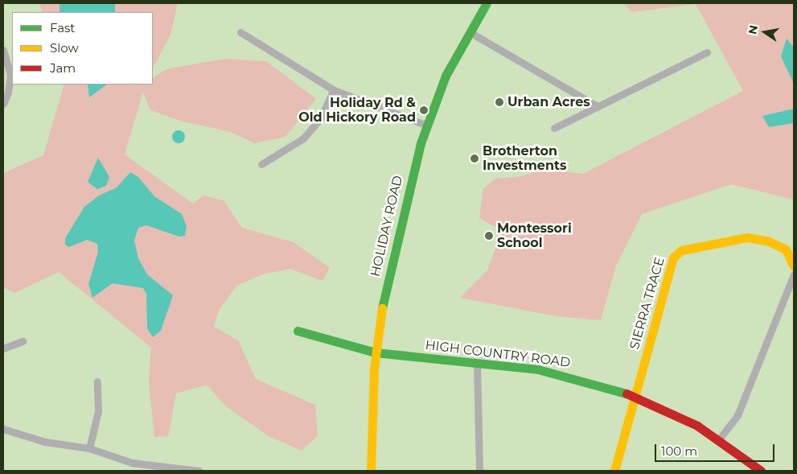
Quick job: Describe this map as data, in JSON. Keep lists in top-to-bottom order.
{
  "streets": {
    "street": ["HOLIDAY ROAD", "SIERRA TRACE", "HIGH COUNTRY ROAD"]
  },
  "crossings": [
    ["HOLIDAY ROAD", "HIGH COUNTRY ROAD"],
    ["SIERRA TRACE", "HIGH COUNTRY ROAD"]
  ],
  "places": [
    "Urban Acres",
    "Holiday Rd & Old Hickory Road",
    "Brotherton Investments",
    "Montessori School"
  ],
  "legend": ["Fast", "Slow", "Jam"],
  "scale_bar": "100 m",
  "north": "left"
}
